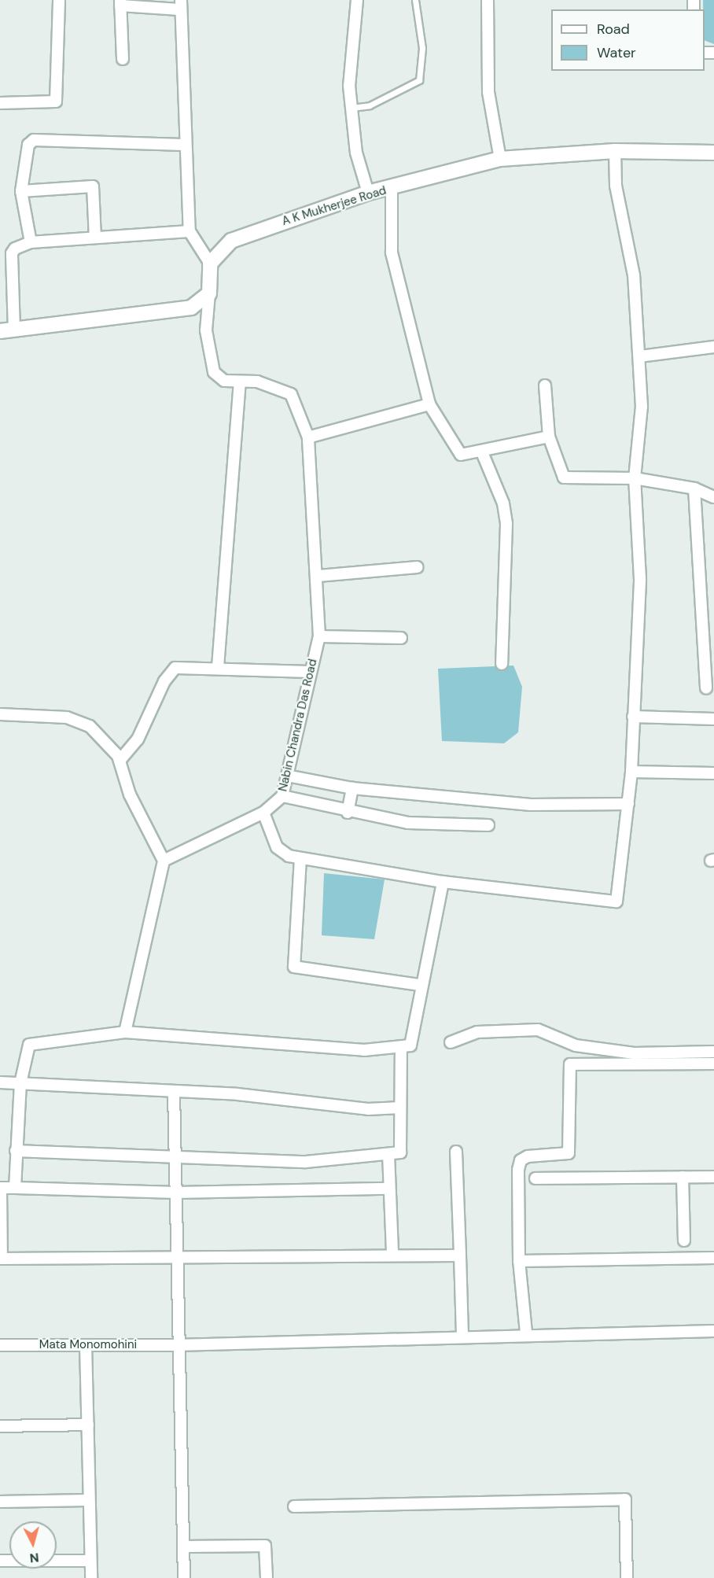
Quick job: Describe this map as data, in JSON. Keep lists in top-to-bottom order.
{
  "streets": {
    "street": ["A K Mukherjee Road", "Nabin Chandra Das Road", "Mata Monomohini"]
  },
  "legend": ["Road", "Water"],
  "north": "bottom"
}
